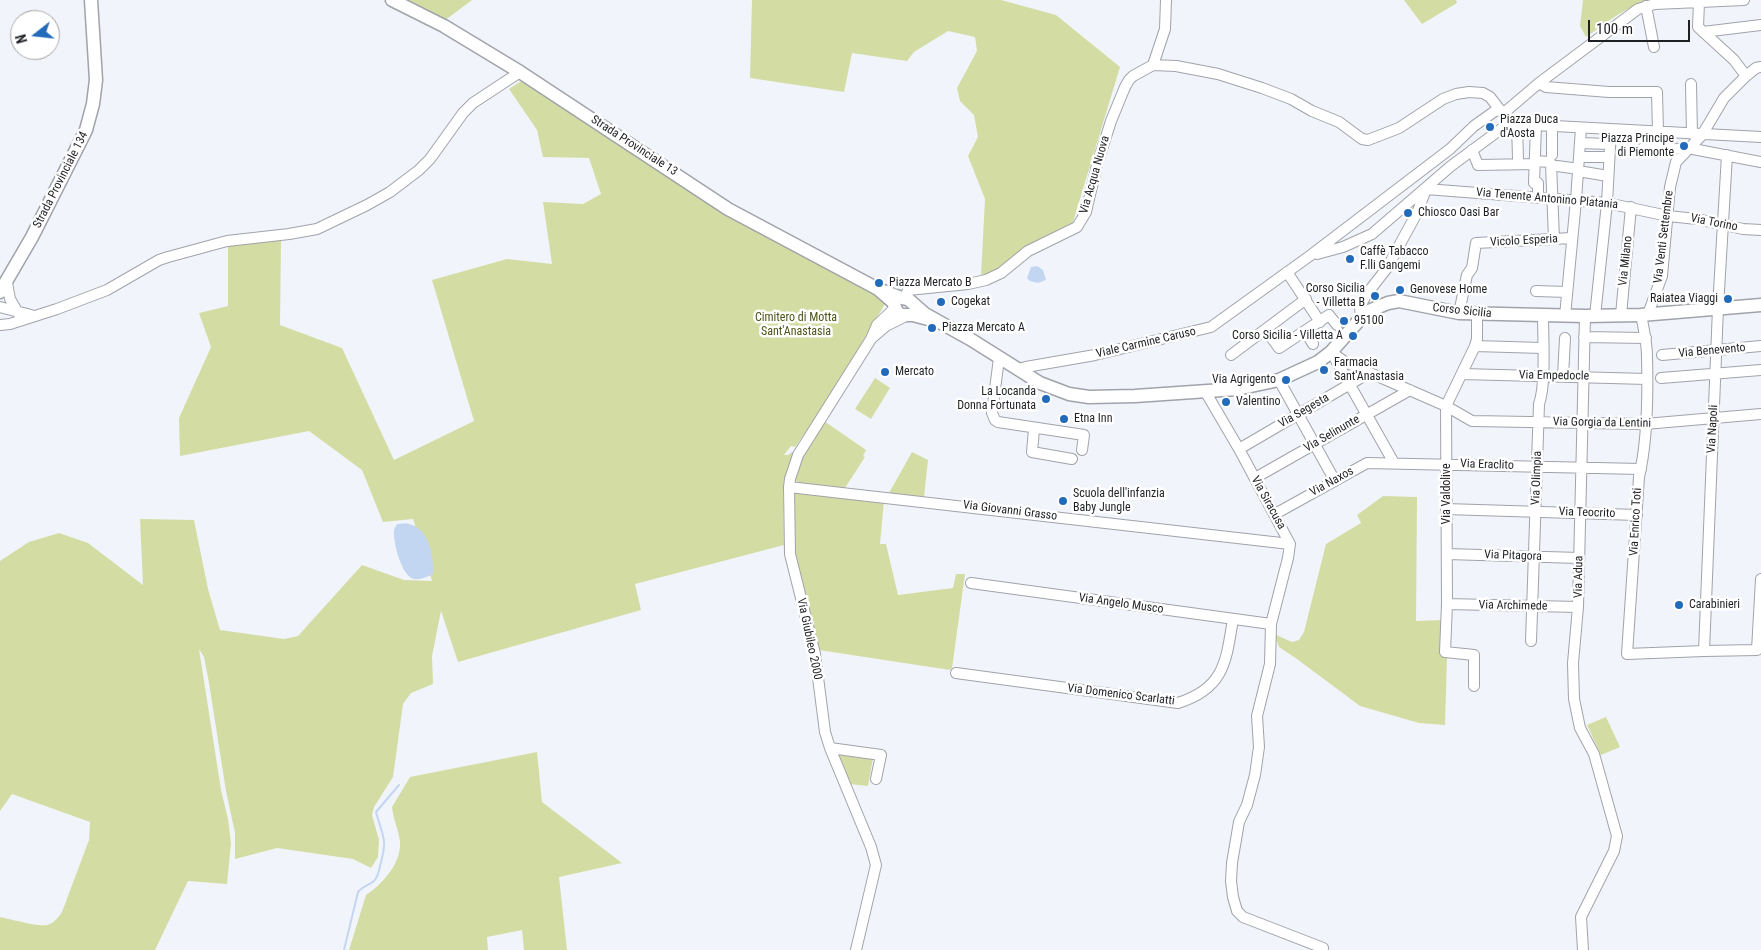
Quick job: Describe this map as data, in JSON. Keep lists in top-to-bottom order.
{
  "streets": {
    "main road": ["Strada Provinciale 13", "Strada Provinciale 134", "Corso Sicilia"],
    "street": [
      "Via Acqua Nuova",
      "Via Tenente Antonino Platania",
      "Via Torino",
      "Via Venti Settembre",
      "Vicolo Esperia",
      "Via Milano",
      "Viale Carmine Caruso",
      "Via Benevento",
      "Via Empedocle",
      "Via Segesta",
      "Via Gorgia da Lentini",
      "Via Napoli",
      "Via Selinunte",
      "Via Eraclito",
      "Via Olimpia",
      "Via Naxos",
      "Via Valdolive",
      "Via Siracusa",
      "Via Giovanni Grasso",
      "Via Teocrito",
      "Via Enrico Toti",
      "Via Pitagora",
      "Via Adua",
      "Via Angelo Musco",
      "Via Archimede",
      "Via Giubileo 2000",
      "Via Domenico Scarlatti"
    ]
  },
  "crossings": [
    ["Strada Provinciale 13", "Via Acqua Nuova"],
    ["Strada Provinciale 13", "Via Giubileo 2000"],
    ["Via Acqua Nuova", "Via Giubileo 2000"],
    ["Via Tenente Antonino Platania", "Via Torino"],
    ["Via Tenente Antonino Platania", "Via Venti Settembre"],
    ["Via Tenente Antonino Platania", "Via Milano"],
    ["Via Tenente Antonino Platania", "Via Adua"],
    ["Via Torino", "Via Venti Settembre"],
    ["Via Torino", "Via Napoli"],
    ["Via Venti Settembre", "Corso Sicilia"],
    ["Via Venti Settembre", "Via Enrico Toti"],
    ["Vicolo Esperia", "Corso Sicilia"],
    ["Via Milano", "Corso Sicilia"],
    ["Corso Sicilia", "Viale Carmine Caruso"],
    ["Corso Sicilia", "Via Gorgia da Lentini"],
    ["Corso Sicilia", "Via Napoli"],
    ["Corso Sicilia", "Via Olimpia"],
    ["Corso Sicilia", "Via Valdolive"],
    ["Corso Sicilia", "Via Siracusa"],
    ["Corso Sicilia", "Via Enrico Toti"],
    ["Corso Sicilia", "Via Adua"],
    ["Via Benevento", "Via Napoli"],
    ["Via Empedocle", "Via Olimpia"],
    ["Via Empedocle", "Via Valdolive"],
    ["Via Empedocle", "Via Enrico Toti"],
    ["Via Empedocle", "Via Adua"],
    ["Via Segesta", "Via Gorgia da Lentini"],
    ["Via Segesta", "Via Siracusa"],
    ["Via Gorgia da Lentini", "Via Napoli"],
    ["Via Gorgia da Lentini", "Via Selinunte"],
    ["Via Gorgia da Lentini", "Via Olimpia"],
    ["Via Gorgia da Lentini", "Via Valdolive"],
    ["Via Gorgia da Lentini", "Via Enrico Toti"],
    ["Via Gorgia da Lentini", "Via Adua"],
    ["Via Napoli", "Via Enrico Toti"],
    ["Via Selinunte", "Via Siracusa"],
    ["Via Eraclito", "Via Olimpia"],
    ["Via Eraclito", "Via Naxos"],
    ["Via Eraclito", "Via Valdolive"],
    ["Via Eraclito", "Via Enrico Toti"],
    ["Via Eraclito", "Via Adua"],
    ["Via Olimpia", "Via Teocrito"],
    ["Via Olimpia", "Via Pitagora"],
    ["Via Olimpia", "Via Archimede"],
    ["Via Naxos", "Via Siracusa"],
    ["Via Valdolive", "Via Teocrito"],
    ["Via Valdolive", "Via Pitagora"],
    ["Via Valdolive", "Via Archimede"],
    ["Via Siracusa", "Via Giovanni Grasso"],
    ["Via Siracusa", "Via Angelo Musco"],
    ["Via Giovanni Grasso", "Via Giubileo 2000"],
    ["Via Teocrito", "Via Enrico Toti"],
    ["Via Teocrito", "Via Adua"],
    ["Via Pitagora", "Via Adua"],
    ["Via Adua", "Via Archimede"],
    ["Via Angelo Musco", "Via Domenico Scarlatti"]
  ],
  "parks": ["Cimitero di Motta Sant'Anastasia"],
  "places": [
    "Piazza Duca d'Aosta",
    "Piazza Principe di Piemonte",
    "Chiosco Oasi Bar",
    "Caffè Tabacco F.lli Gangemi",
    "Piazza Mercato B",
    "Genovese Home",
    "Corso Sicilia - Villetta B",
    "Raiatea Viaggi",
    "Cogekat",
    "95100",
    "Piazza Mercato A",
    "Corso Sicilia - Villetta A",
    "Farmacia Sant'Anastasia",
    "Mercato",
    "Via Agrigento",
    "La Locanda Donna Fortunata",
    "Valentino",
    "Etna Inn",
    "Scuola dell'infanzia Baby Jungle",
    "Carabinieri"
  ],
  "scale_bar": "100 m",
  "north": "left"
}
